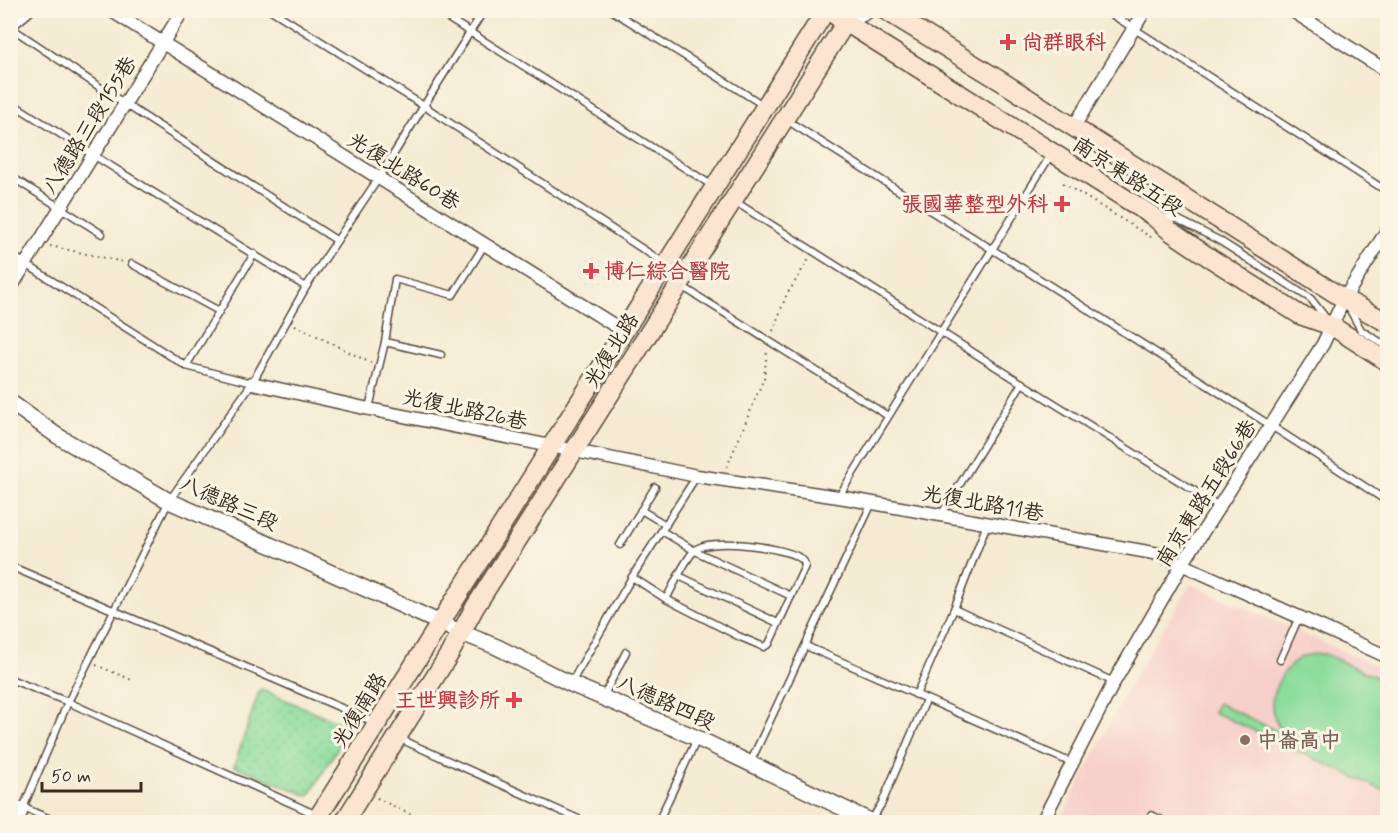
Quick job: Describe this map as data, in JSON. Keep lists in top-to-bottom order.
{
  "streets": {
    "main road": ["南京東路五段", "光復北路", "光復南路"],
    "street": [
      "八德路三段155巷",
      "光復北路60巷",
      "光復北路26巷",
      "南京東路五段66巷",
      "八德路三段",
      "光復北路11巷",
      "八德路四段"
    ]
  },
  "crossings": [
    ["八德路三段155巷", "光復北路60巷"],
    ["光復北路60巷", "光復北路"],
    ["南京東路五段", "光復北路"],
    ["南京東路五段", "南京東路五段66巷"],
    ["光復北路", "光復北路26巷"],
    ["光復北路", "八德路三段"],
    ["光復北路", "光復北路11巷"],
    ["光復北路", "八德路四段"],
    ["光復北路", "光復南路"],
    ["光復北路26巷", "光復北路11巷"],
    ["南京東路五段66巷", "光復北路11巷"],
    ["八德路三段", "八德路四段"],
    ["八德路三段", "光復南路"],
    ["八德路四段", "光復南路"]
  ],
  "places": {
    "health": [
      "尚群眼科",
      "張國華整型外科",
      "博仁綜合醫院",
      "王世興診所"
    ],
    "other": ["中崙高中"]
  },
  "scale_bar": "50 m"
}
